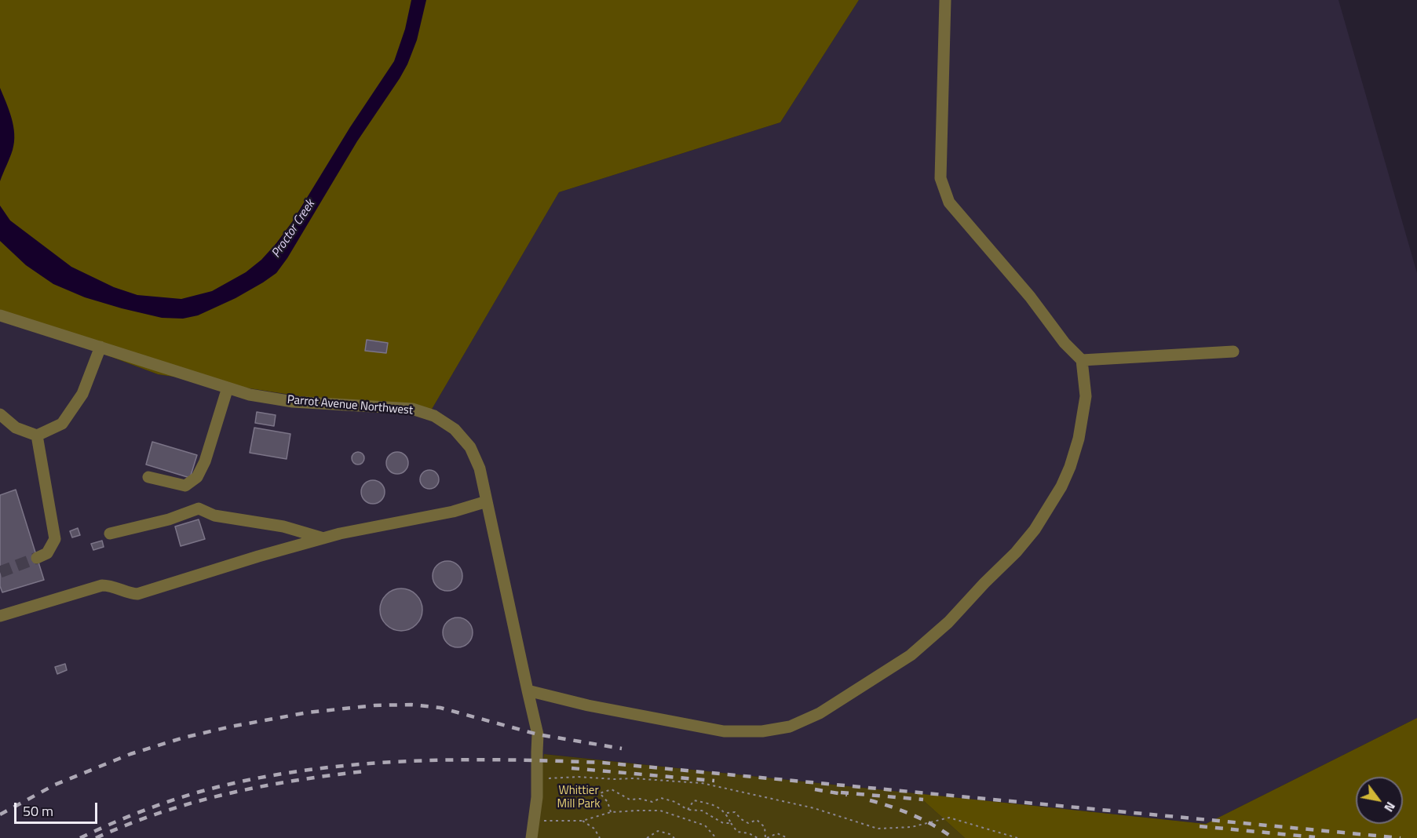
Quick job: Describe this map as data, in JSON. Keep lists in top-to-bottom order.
{
  "streets": {
    "street": ["Parrot Avenue Northwest"]
  },
  "water": ["Proctor Creek"],
  "parks": ["Whittier Mill Park"],
  "scale_bar": "50 m",
  "north": "bottom right"
}
